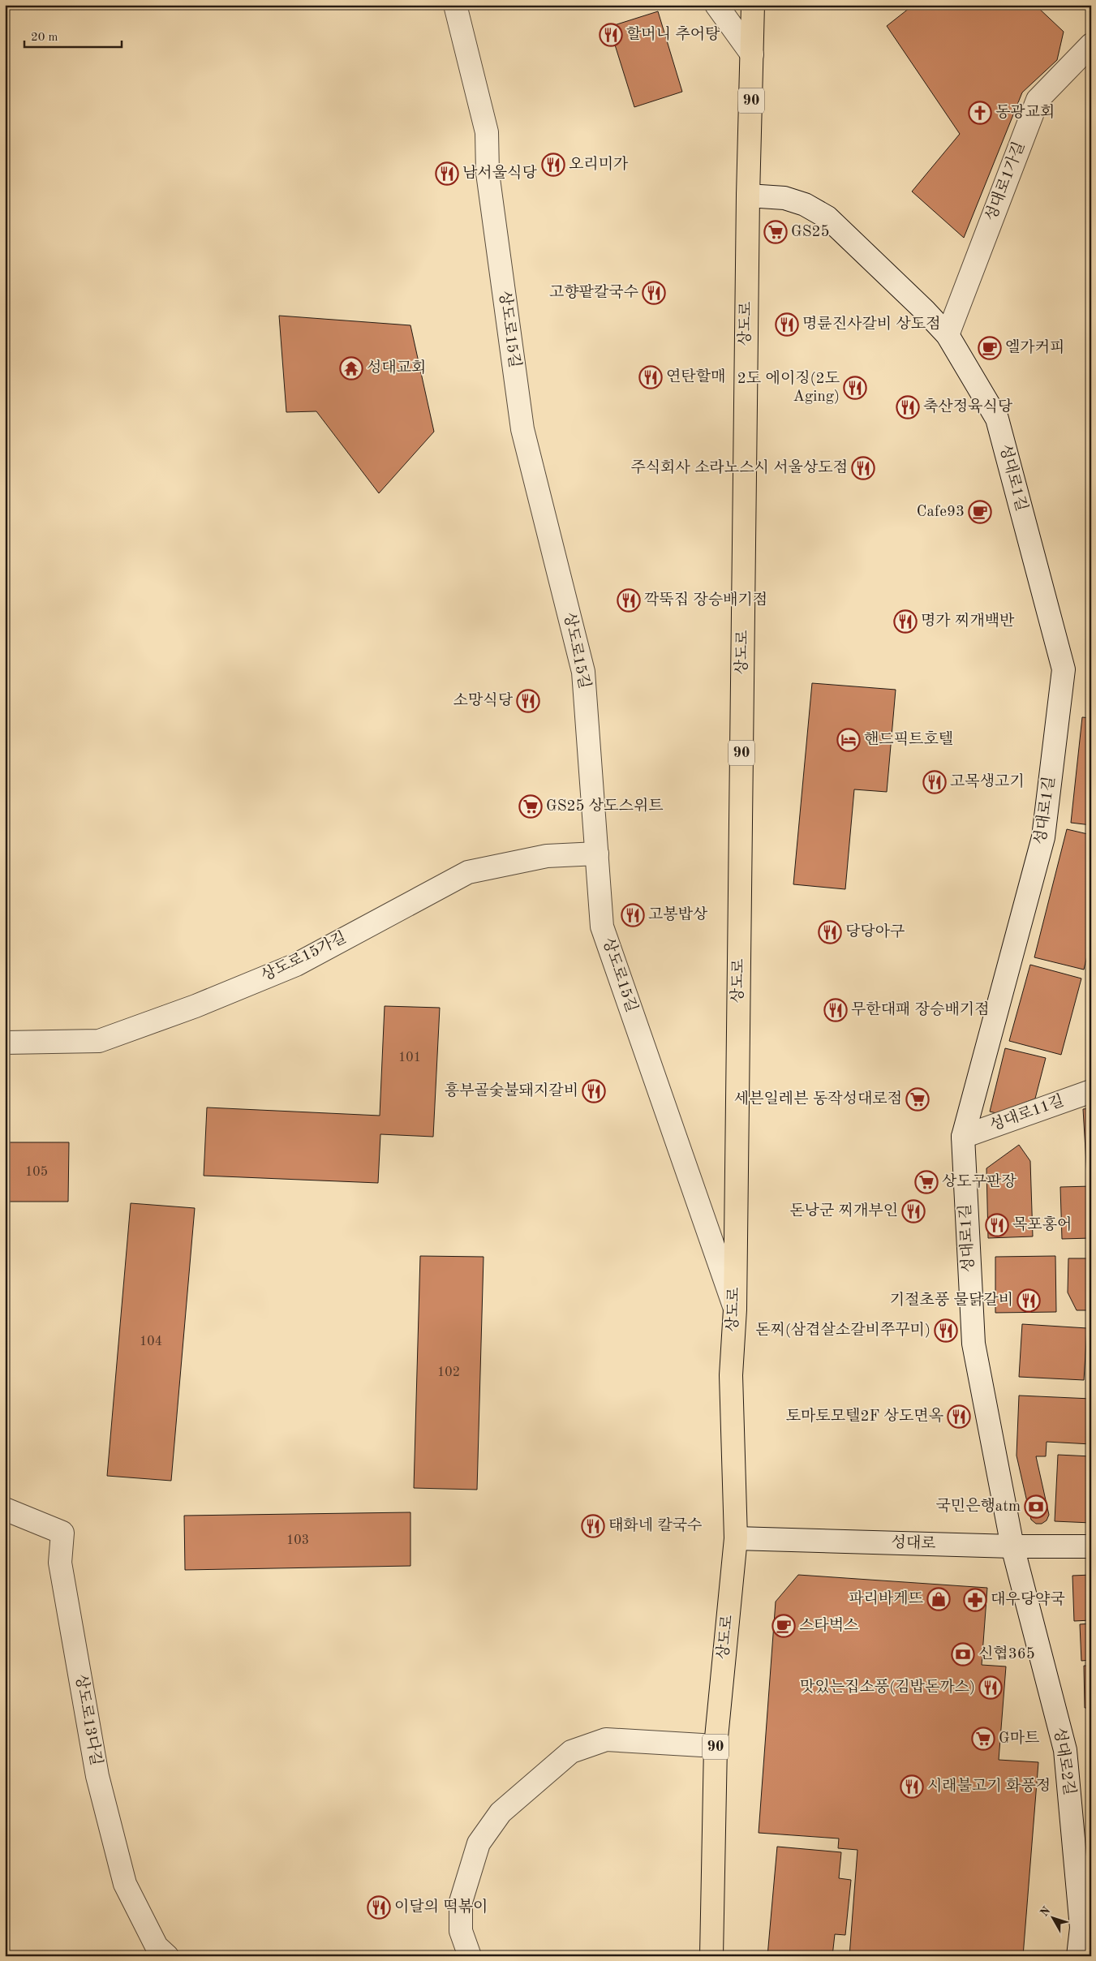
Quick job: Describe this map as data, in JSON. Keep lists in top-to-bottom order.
{
  "streets": {
    "main road": ["90", "상도로"],
    "street": [
      "성대로1가길",
      "상도로15길",
      "성대로1길",
      "상도로15가길",
      "성대로11길",
      "성대로",
      "상도로13다길",
      "성대로2길"
    ]
  },
  "crossings": [
    ["성대로1가길", "성대로1길"],
    ["상도로", "상도로15길"],
    ["상도로", "성대로1길"],
    ["상도로", "성대로"],
    ["상도로15길", "상도로15가길"],
    ["성대로1길", "성대로11길"],
    ["성대로1길", "성대로"],
    ["성대로1길", "성대로2길"],
    ["성대로", "성대로2길"]
  ],
  "places": {
    "restaurant": [
      "할머니 추어탕",
      "오리미가",
      "남서울식당",
      "고향팥칼국수",
      "명륜진사갈비 상도점",
      "연탄할매",
      "2도 에이징(2도 Aging)",
      "축산정육식당",
      "주식회사 소라노스시 서울상도점",
      "깍뚝집 장승배기점",
      "명가 찌개백반",
      "소망식당",
      "고목생고기",
      "고봉밥상",
      "당당아구",
      "무한대패 장승배기점",
      "흥부골숯불돼지갈비",
      "돈낭군 찌개부인",
      "목포홍어",
      "기절초풍 물닭갈비",
      "돈찌(삼겹살소갈비쭈꾸미)",
      "토마토모텔2F 상도면옥",
      "태화네 칼국수",
      "맛있는집소풍(김밥돈까스)",
      "시래불고기 화풍정",
      "이달의 떡볶이"
    ],
    "church": ["동광교회"],
    "supermarket": [
      "GS25",
      "GS25 상도스위트",
      "세븐일레븐 동작성대로점",
      "상도구판장",
      "G마트"
    ],
    "cafe": ["엘가커피", "Cafe93", "스타벅스"],
    "temple": ["성대교회"],
    "hotel": ["핸드픽트호텔"],
    "bank": ["국민은행atm", "신협365"],
    "shop": ["파리바게뜨"],
    "pharmacy": ["대우당약국"]
  },
  "house_numbers": [
    "101",
    "105",
    "104",
    "102",
    "103"
  ],
  "scale_bar": "20 m",
  "north": "top left"
}
